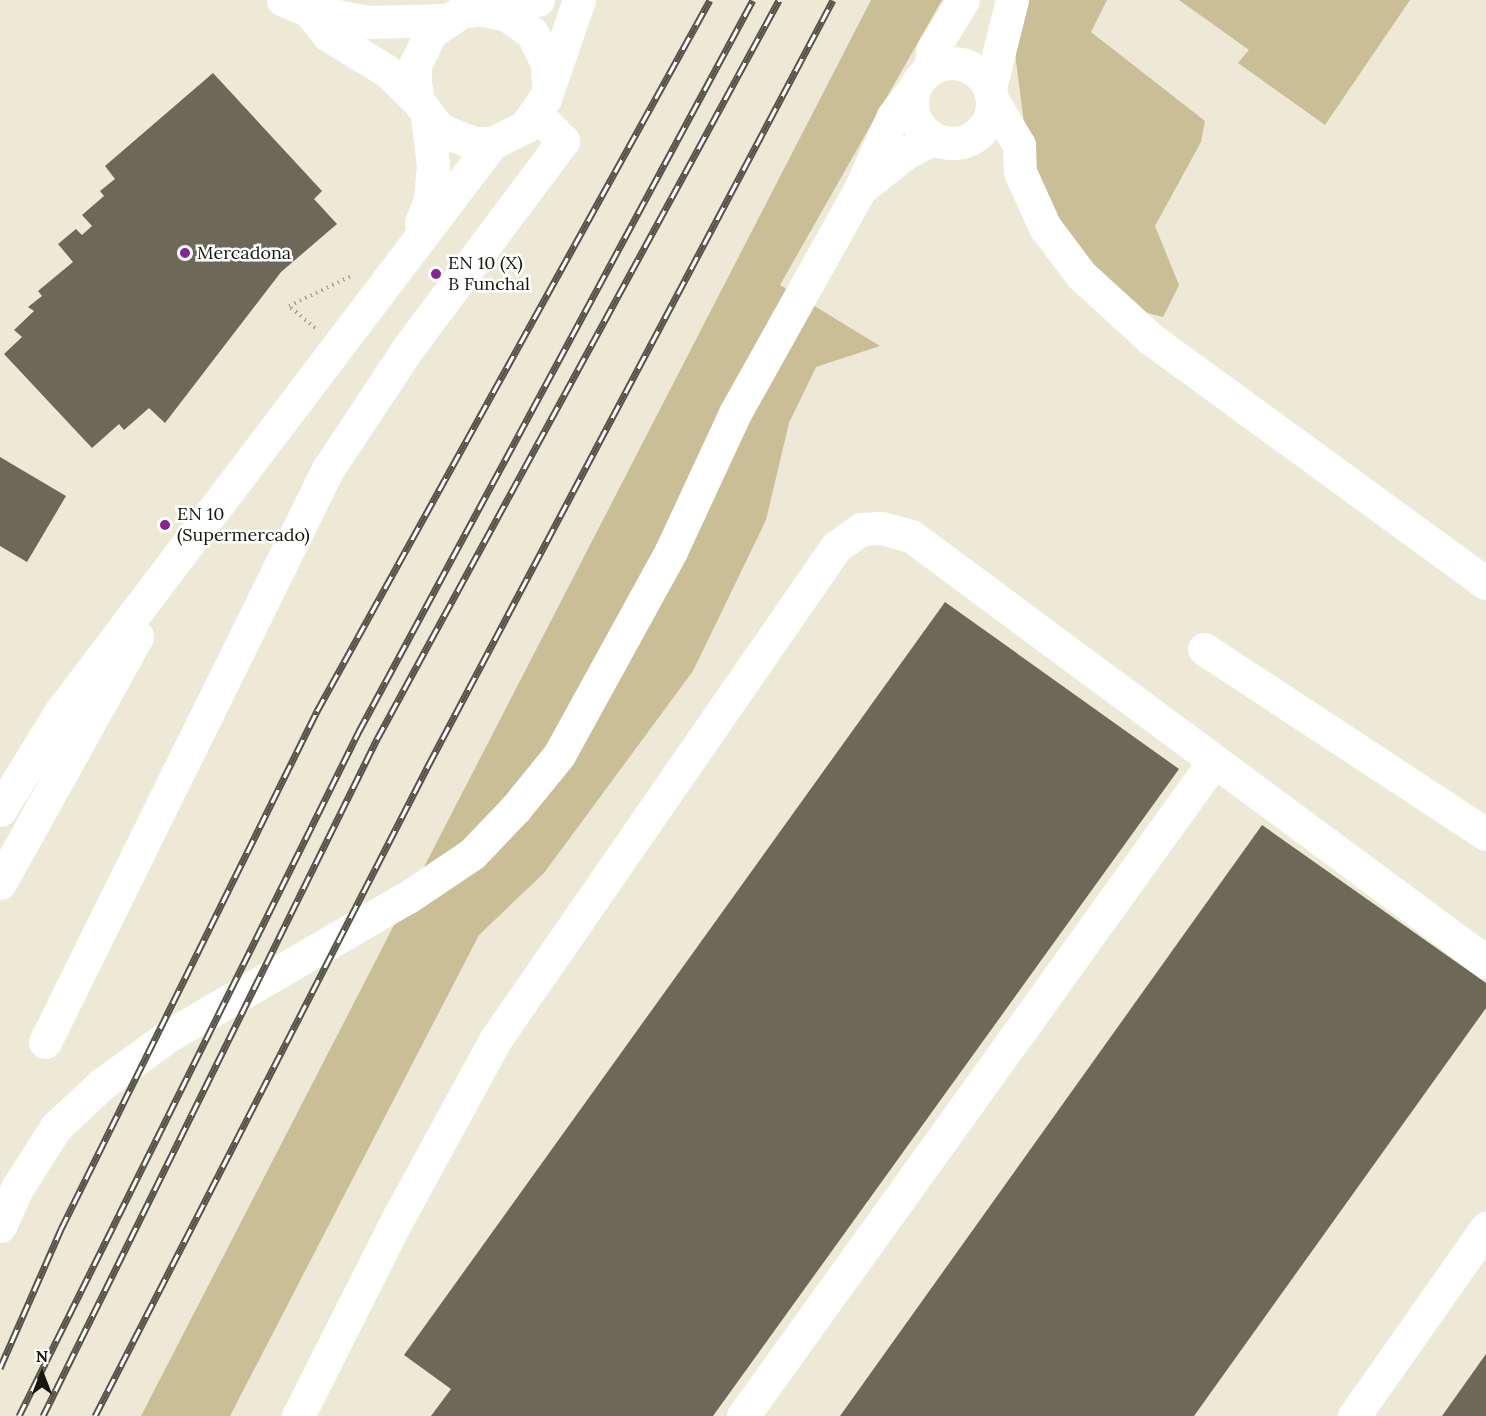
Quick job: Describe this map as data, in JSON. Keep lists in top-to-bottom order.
{
  "places": ["Mercadona", "EN 10 (X) B Funchal", "EN 10 (Supermercado)"],
  "north": "top"
}
